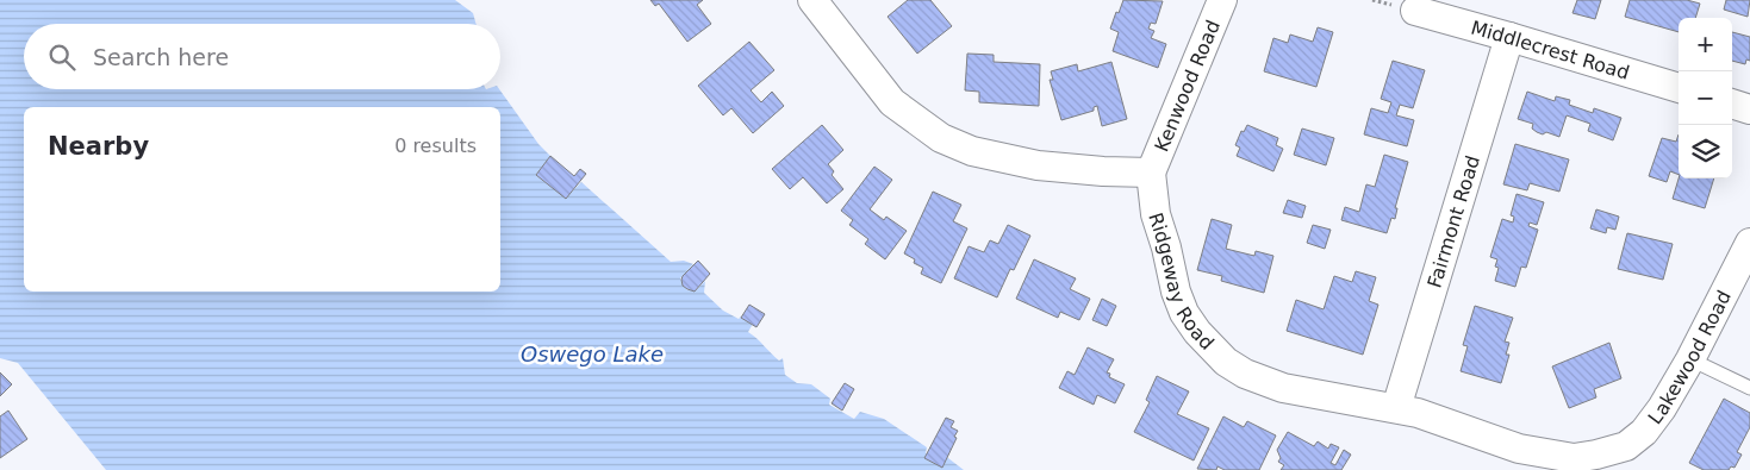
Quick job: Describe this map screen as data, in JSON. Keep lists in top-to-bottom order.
{
  "streets": {
    "street": [
      "Middlecrest Road",
      "Kenwood Road",
      "Fairmont Road",
      "Ridgeway Road",
      "Lakewood Road"
    ]
  },
  "crossings": [
    ["Middlecrest Road", "Fairmont Road"],
    ["Kenwood Road", "Ridgeway Road"],
    ["Fairmont Road", "Ridgeway Road"],
    ["Ridgeway Road", "Lakewood Road"]
  ],
  "water": ["Oswego Lake"],
  "page": {
    "map_buttons": ["+", "−"],
    "search": "Search here",
    "heading": ["Nearby", "0 results"]
  }
}
